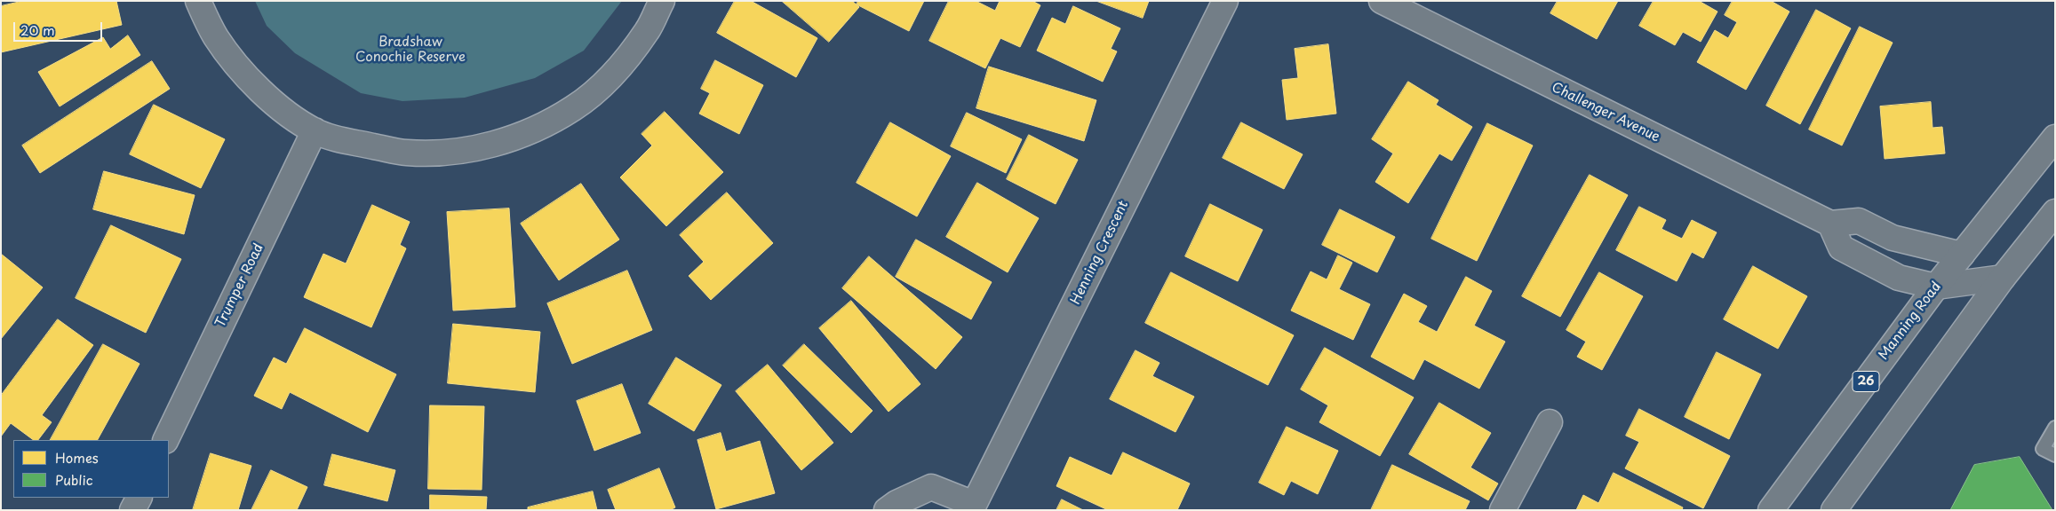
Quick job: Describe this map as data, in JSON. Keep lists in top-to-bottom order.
{
  "streets": {
    "street": [
      "Challenger Avenue",
      "Henning Crescent",
      "Trumper Road",
      "Manning Road",
      "26"
    ]
  },
  "parks": ["Bradshaw Conochie Reserve"],
  "legend": ["Homes", "Public"],
  "scale_bar": "20 m"
}
